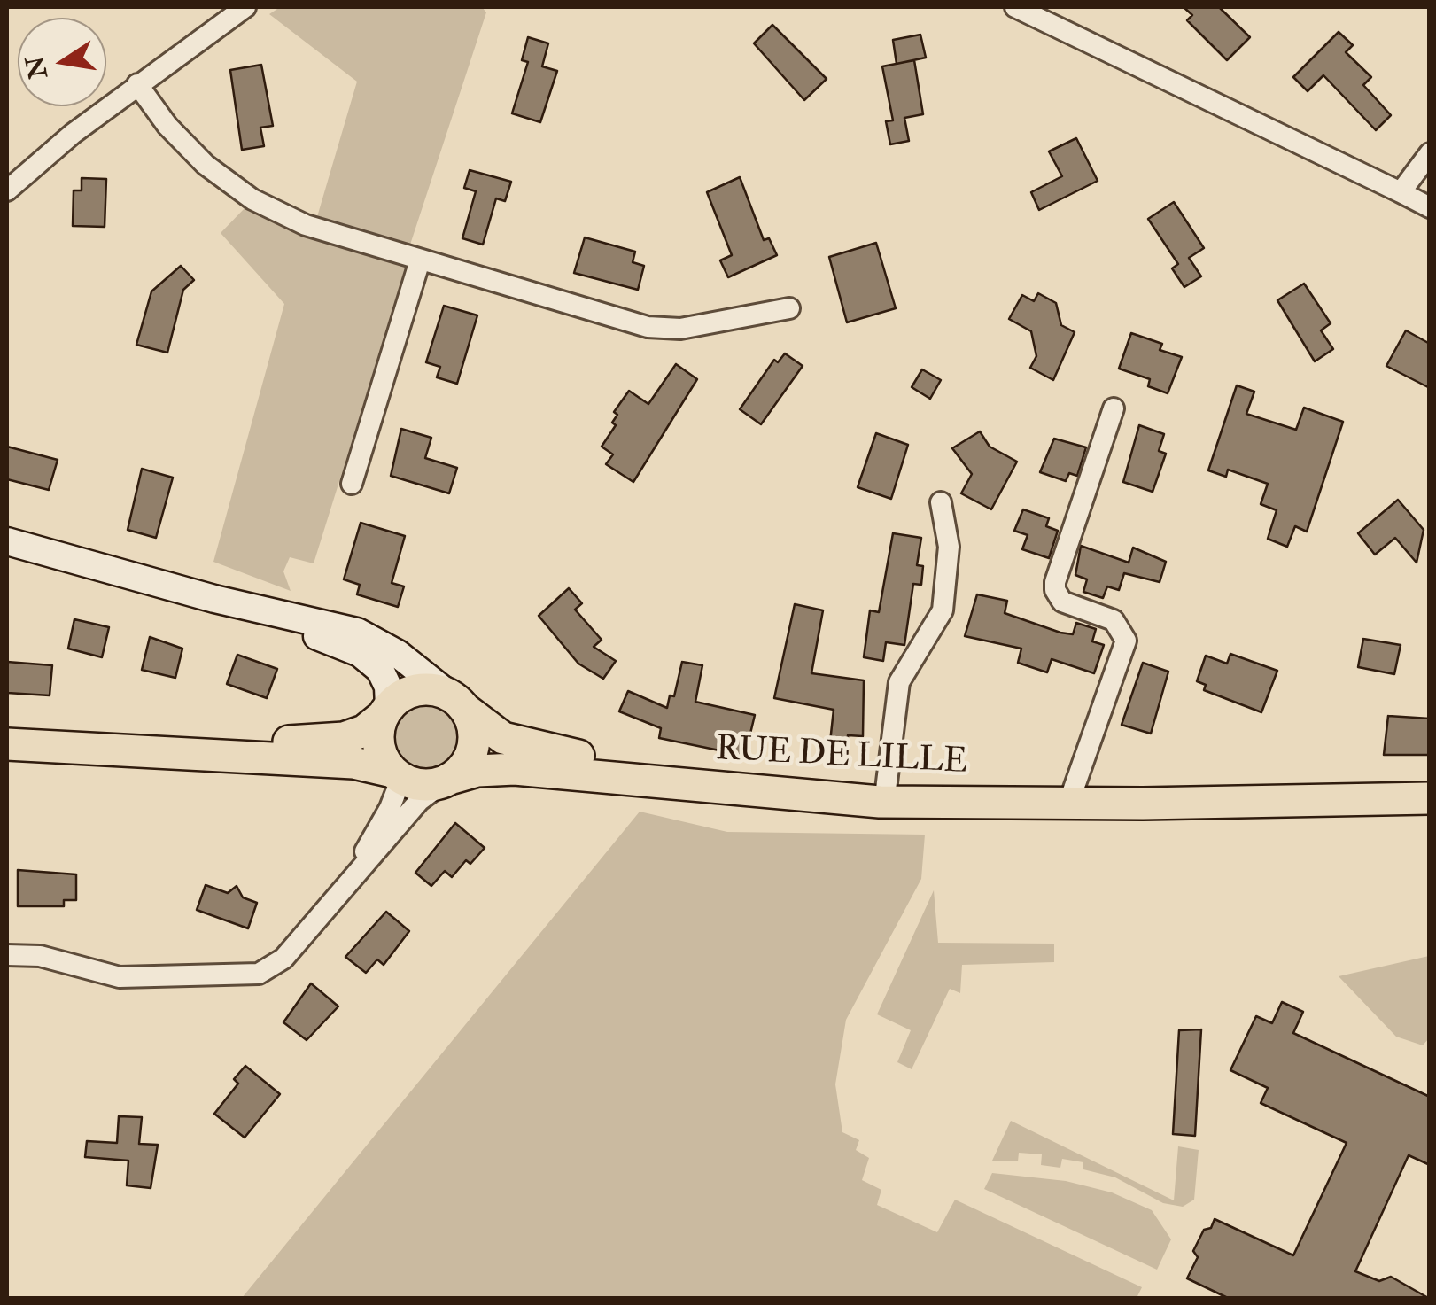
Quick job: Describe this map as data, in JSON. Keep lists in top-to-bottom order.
{
  "streets": {
    "main road": ["RUE DE LILLE"]
  },
  "north": "left"
}
